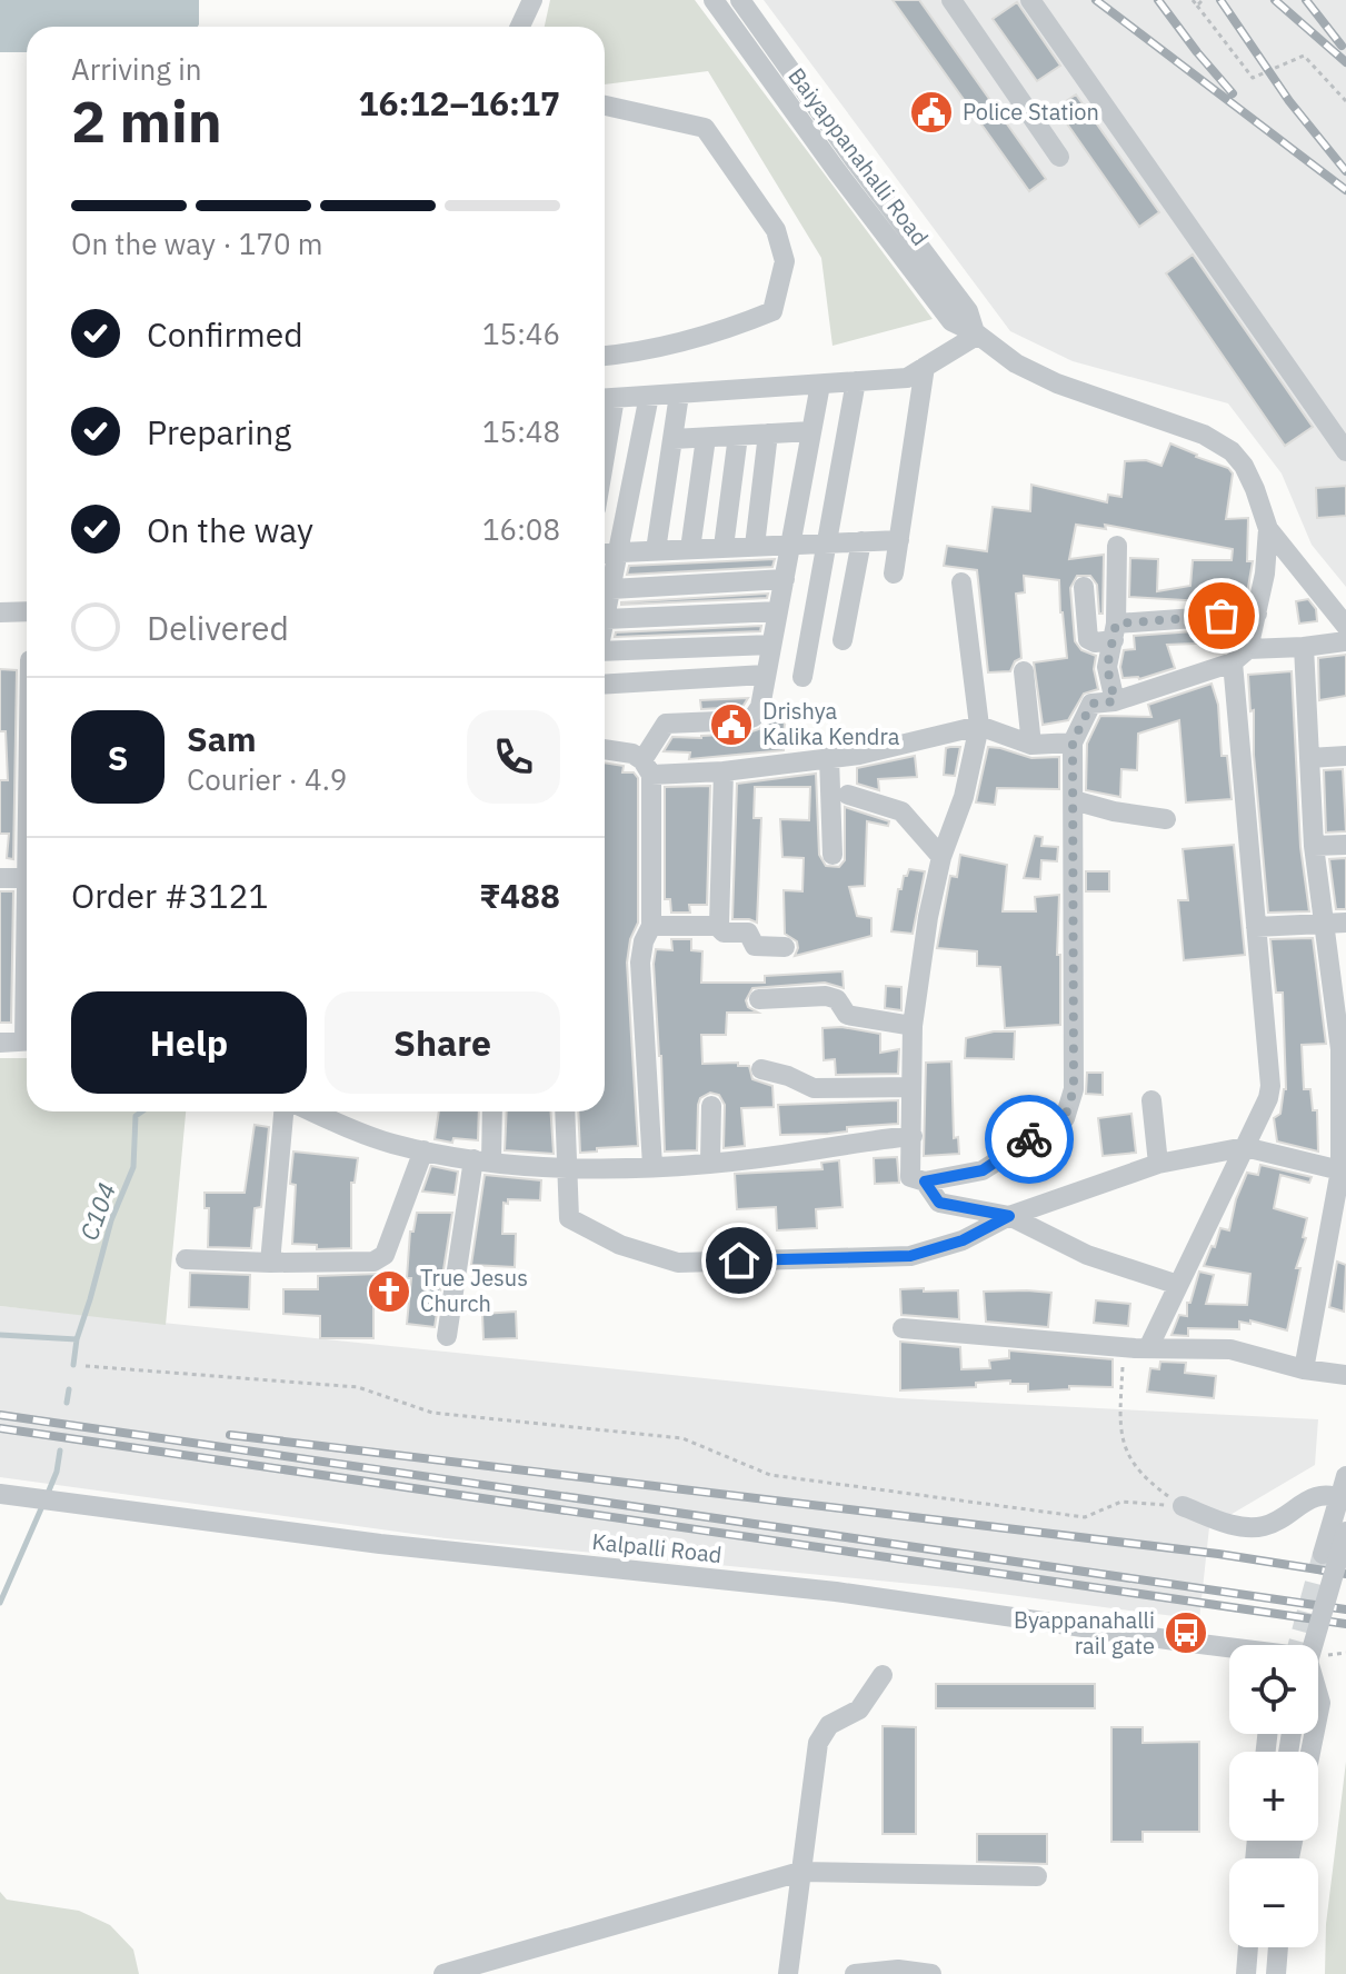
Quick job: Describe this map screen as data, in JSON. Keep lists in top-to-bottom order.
{
  "streets": {
    "street": ["Baiyappanahalli Road", "Kalpalli Road"]
  },
  "water": ["C104"],
  "places": {
    "public building": ["Police Station", "Drishya Kalika Kendra"],
    "church": ["True Jesus Church"],
    "bus stop": ["Byappanahalli rail gate"]
  },
  "page": {
    "heading": ["2 min", "Arriving in", "16:12–16:17"],
    "panel": [
      "Sam",
      "Courier · 4.9",
      "Order #3121",
      "₹488"
    ],
    "bar": "On the way · 170 m",
    "list": [
      ["Confirmed", "15:46"],
      ["Preparing", "15:48"],
      ["On the way", "16:08"],
      "Delivered"
    ],
    "round": "S",
    "buttons": ["Help", "Share"],
    "map_buttons": ["+", "−"]
  }
}
